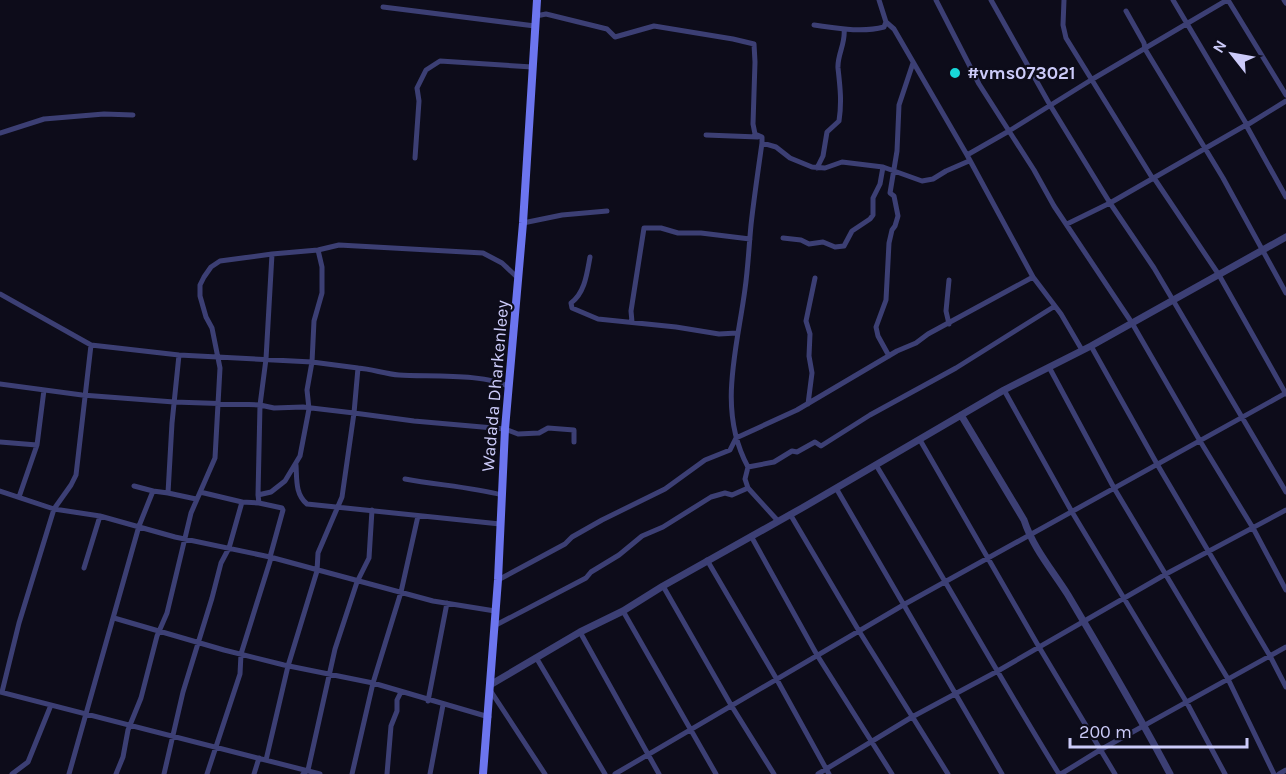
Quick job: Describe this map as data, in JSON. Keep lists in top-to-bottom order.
{
  "streets": {
    "main road": ["Wadada Dharkenleey"]
  },
  "places": ["#vms073021"],
  "scale_bar": "200 m",
  "north": "top left"
}
